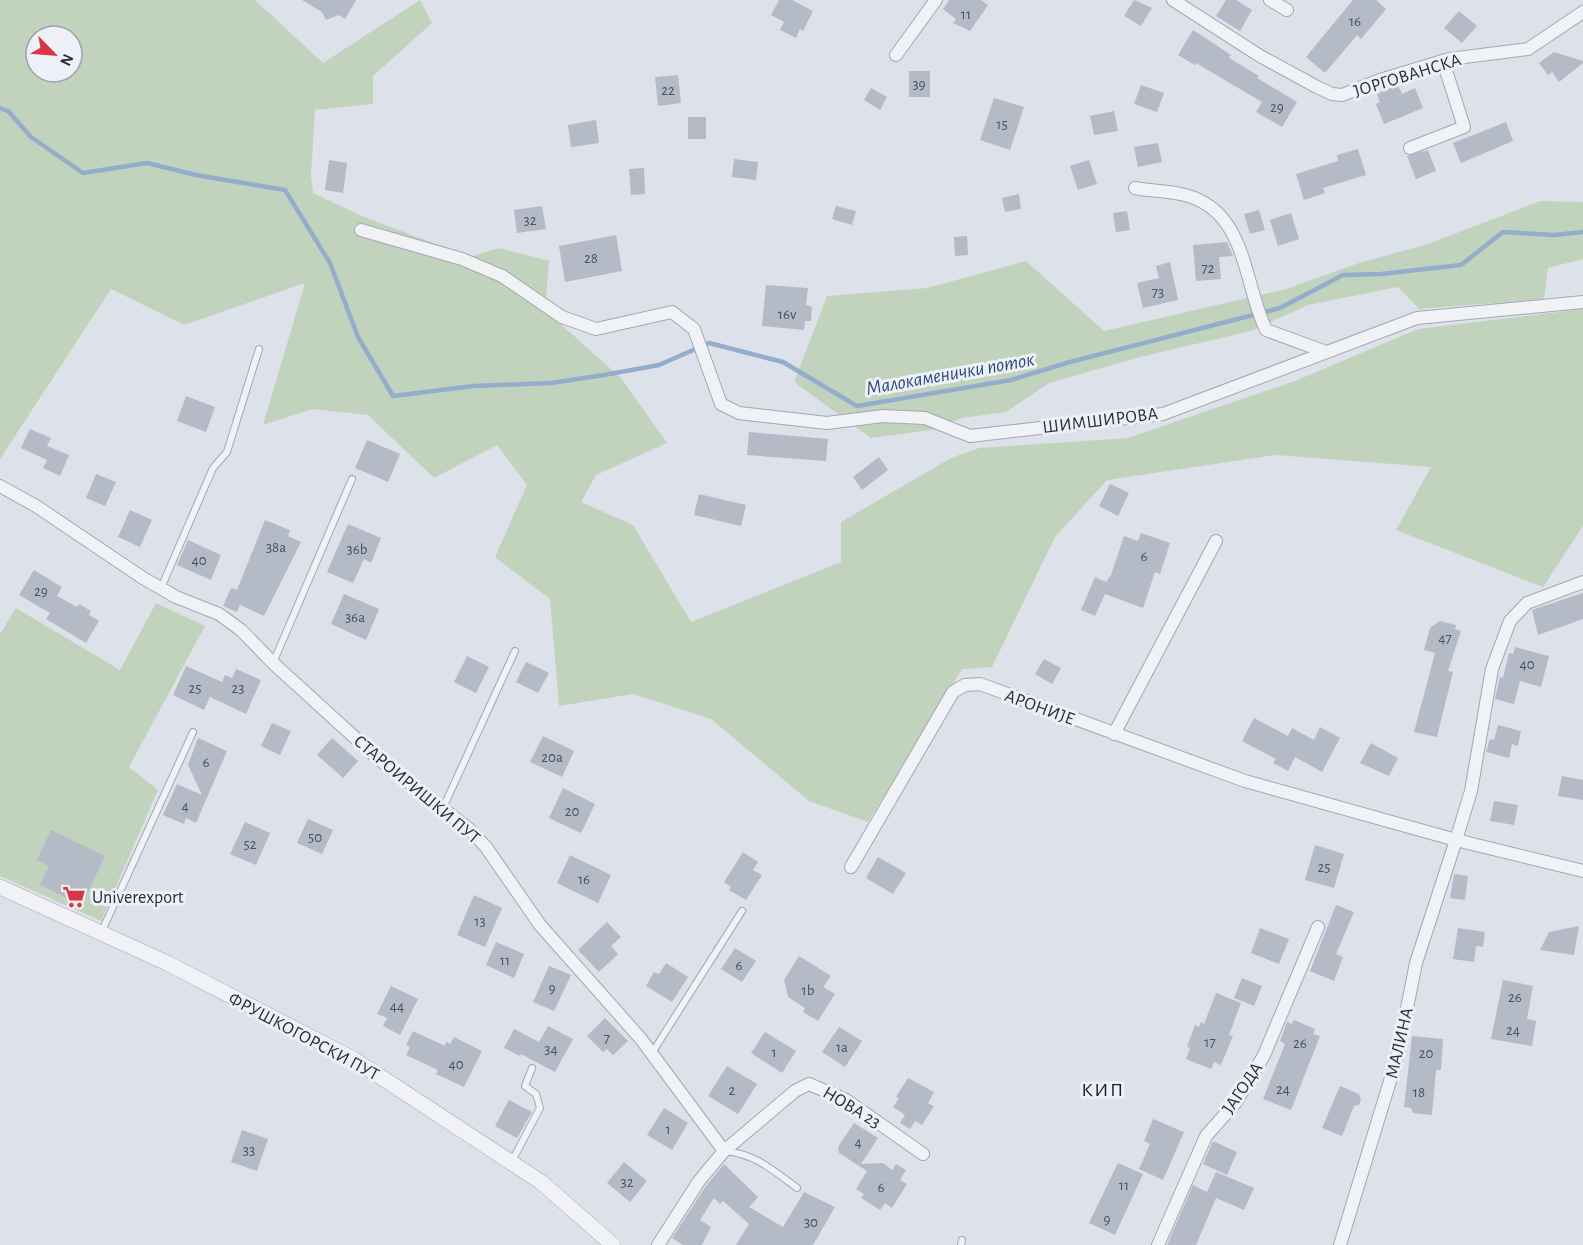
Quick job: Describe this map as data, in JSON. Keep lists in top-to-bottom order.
{
  "streets": {
    "street": [
      "ЈОРГОВАНСКА",
      "ШИМШИРОВА",
      "АРОНИЈЕ",
      "СТАРОИРИШКИ ПУТ",
      "ФРУШКОГОРСКИ ПУТ",
      "МАЛИНА",
      "ЈАГОДА",
      "НОВА 23"
    ]
  },
  "crossings": [
    ["СТАРОИРИШКИ ПУТ", "НОВА 23"]
  ],
  "districts": ["КИП"],
  "water": ["Малокаменички поток"],
  "places": {
    "supermarket": ["Univerexport"]
  },
  "house_numbers": [
    "11",
    "16",
    "39",
    "22",
    "29",
    "15",
    "32",
    "28",
    "72",
    "73",
    "16v",
    "38a",
    "36b",
    "6",
    "40",
    "29",
    "36a",
    "47",
    "40",
    "25",
    "23",
    "20a",
    "6",
    "4",
    "20",
    "50",
    "52",
    "25",
    "16",
    "13",
    "11",
    "6",
    "9",
    "1b",
    "26",
    "44",
    "24",
    "7",
    "17",
    "26",
    "1a",
    "34",
    "1",
    "20",
    "40",
    "24",
    "2",
    "18",
    "1",
    "4",
    "33",
    "32",
    "11",
    "6",
    "9",
    "30"
  ],
  "north": "bottom right"
}
